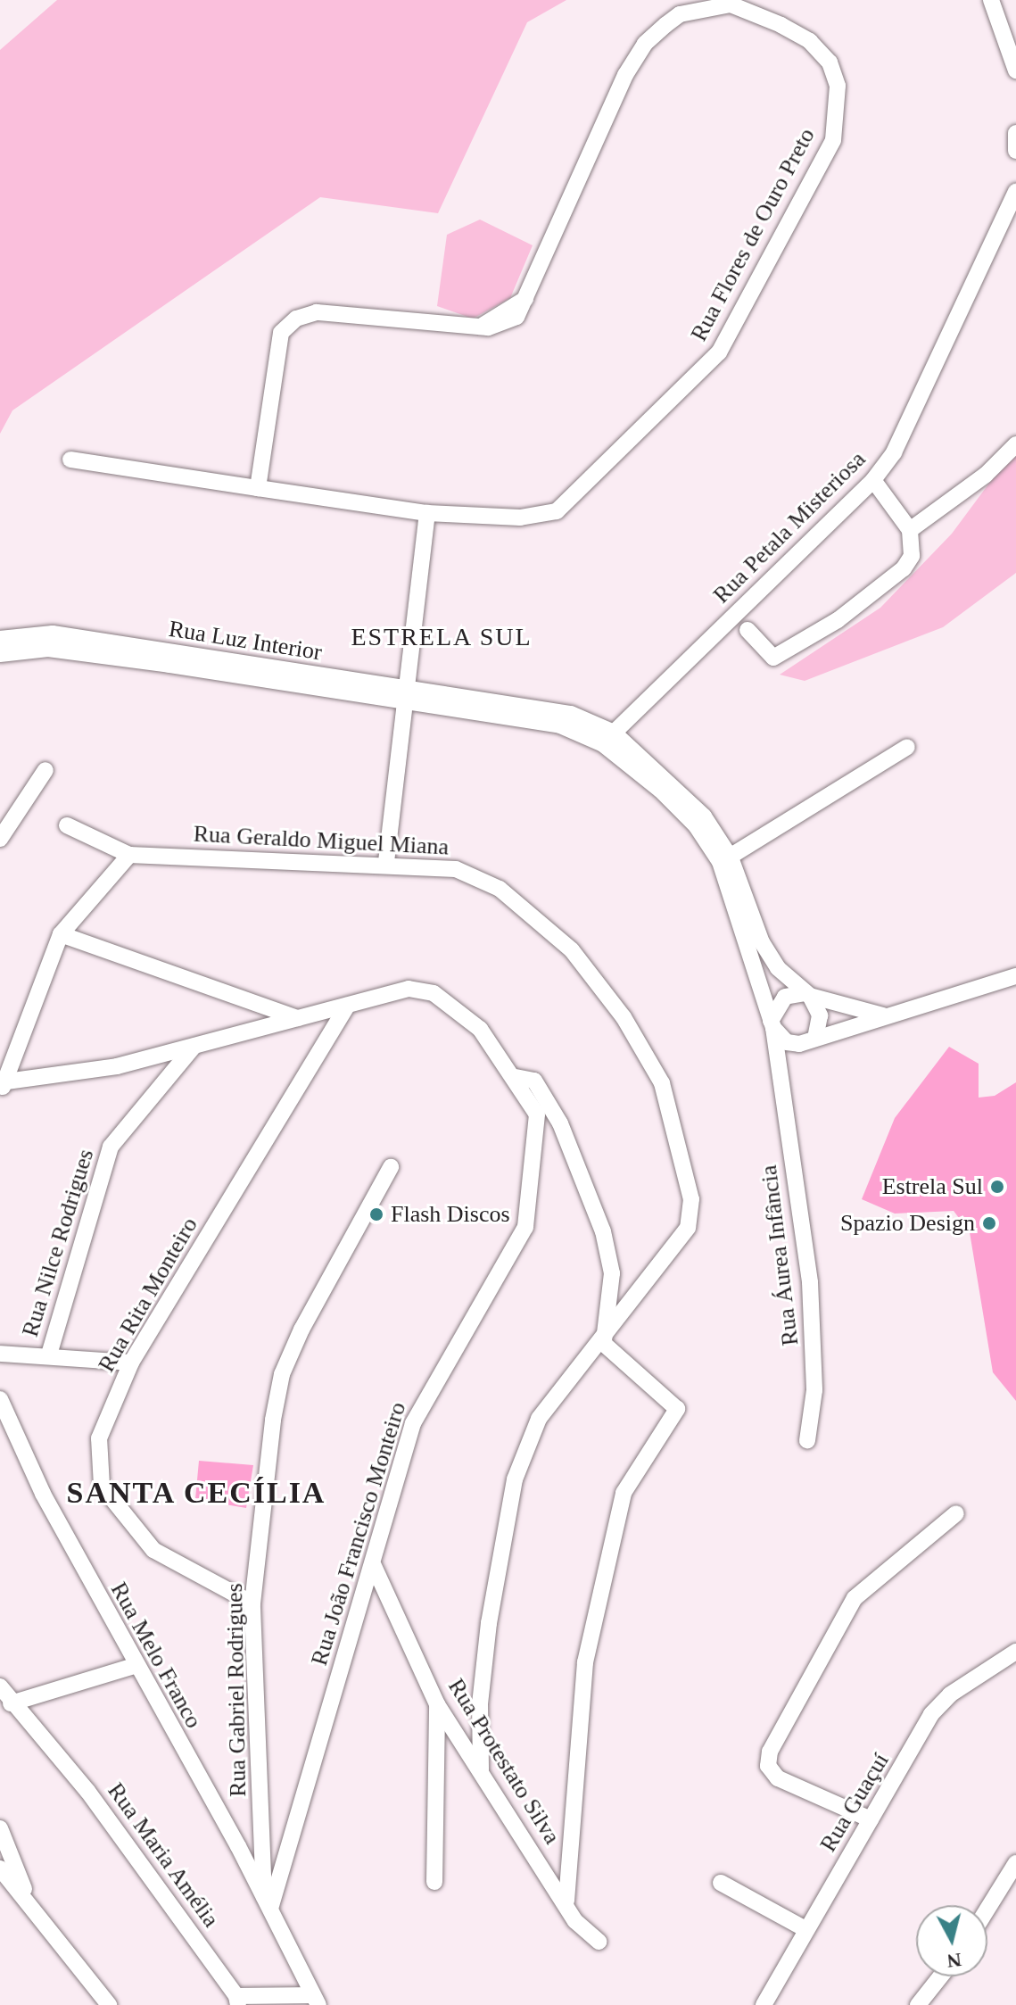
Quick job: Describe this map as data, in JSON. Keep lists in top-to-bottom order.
{
  "streets": {
    "street": [
      "Rua Flores de Ouro Preto",
      "Rua Petala Misteriosa",
      "Rua Luz Interior",
      "Rua Geraldo Miguel Miana",
      "Rua Nilce Rodrigues",
      "Rua Áurea Infância",
      "Rua Rita Monteiro",
      "Rua João Francisco Monteiro",
      "Rua Melo Franco",
      "Rua Gabriel Rodrigues",
      "Rua Protestato Silva",
      "Rua Guaçuí",
      "Rua Maria Amélia"
    ]
  },
  "crossings": [
    ["Rua Petala Misteriosa", "Rua Luz Interior"],
    ["Rua Luz Interior", "Rua Áurea Infância"],
    ["Rua Geraldo Miguel Miana", "Rua Protestato Silva"],
    ["Rua Nilce Rodrigues", "Rua João Francisco Monteiro"],
    ["Rua Rita Monteiro", "Rua João Francisco Monteiro"],
    ["Rua Rita Monteiro", "Rua Gabriel Rodrigues"],
    ["Rua João Francisco Monteiro", "Rua Melo Franco"],
    ["Rua João Francisco Monteiro", "Rua Gabriel Rodrigues"],
    ["Rua João Francisco Monteiro", "Rua Protestato Silva"],
    ["Rua Melo Franco", "Rua Gabriel Rodrigues"],
    ["Rua Melo Franco", "Rua Maria Amélia"]
  ],
  "districts": ["ESTRELA SUL", "SANTA CECÍLIA"],
  "places": ["Estrela Sul", "Flash Discos", "Spazio Design"],
  "north": "bottom"
}
